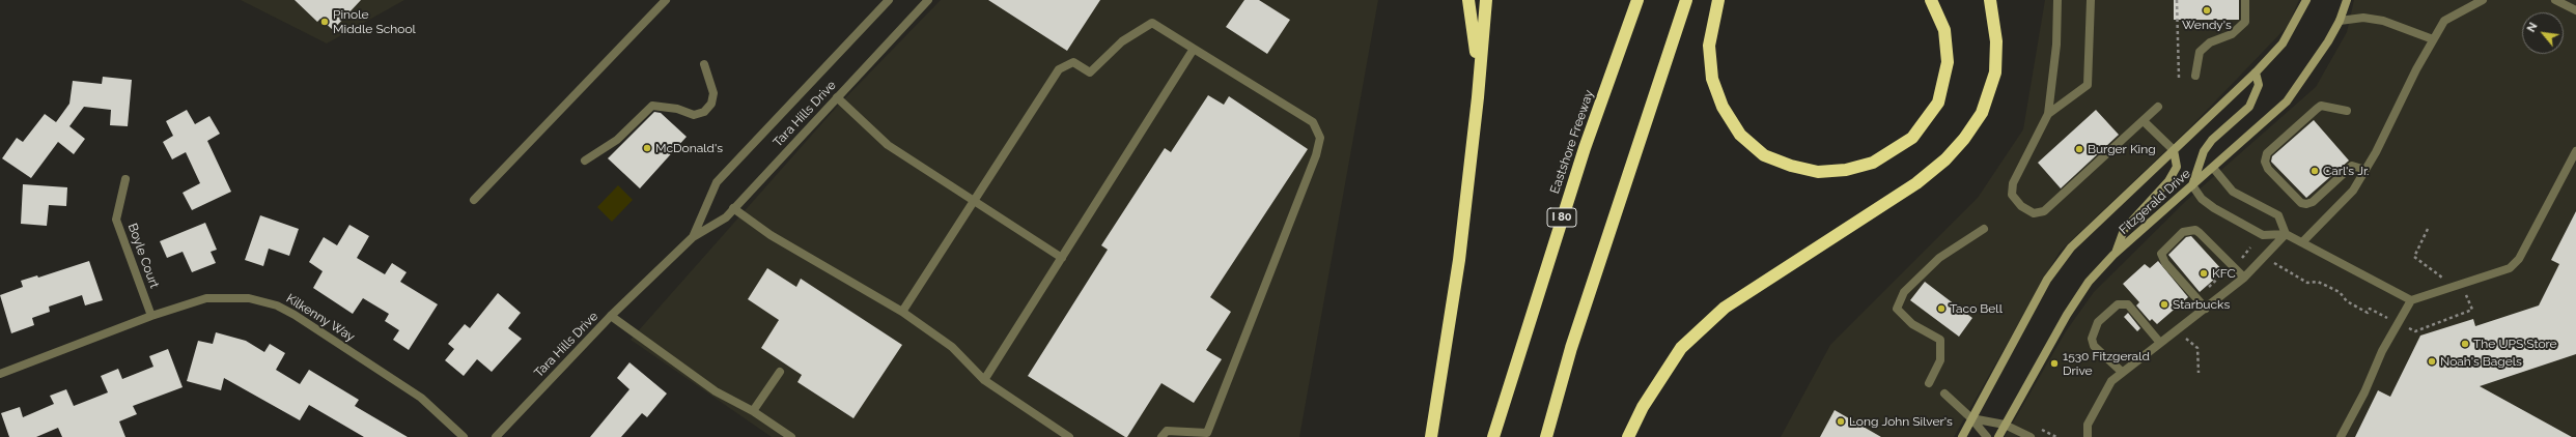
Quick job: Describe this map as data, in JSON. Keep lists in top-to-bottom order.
{
  "streets": {
    "highway": ["Eastshore Freeway", "I 80"],
    "main road": ["Fitzgerald Drive"],
    "street": ["Tara Hills Drive", "Boyle Court", "Kilkenny Way"]
  },
  "crossings": [
    ["Boyle Court", "Kilkenny Way"]
  ],
  "places": [
    "Wendy's",
    "Pinole Middle School",
    "McDonald's",
    "Burger King",
    "Carl's Jr.",
    "KFC",
    "Starbucks",
    "Taco Bell",
    "The UPS Store",
    "Noah's Bagels",
    "1530 Fitzgerald Drive",
    "Long John Silver's"
  ],
  "north": "top left"
}
